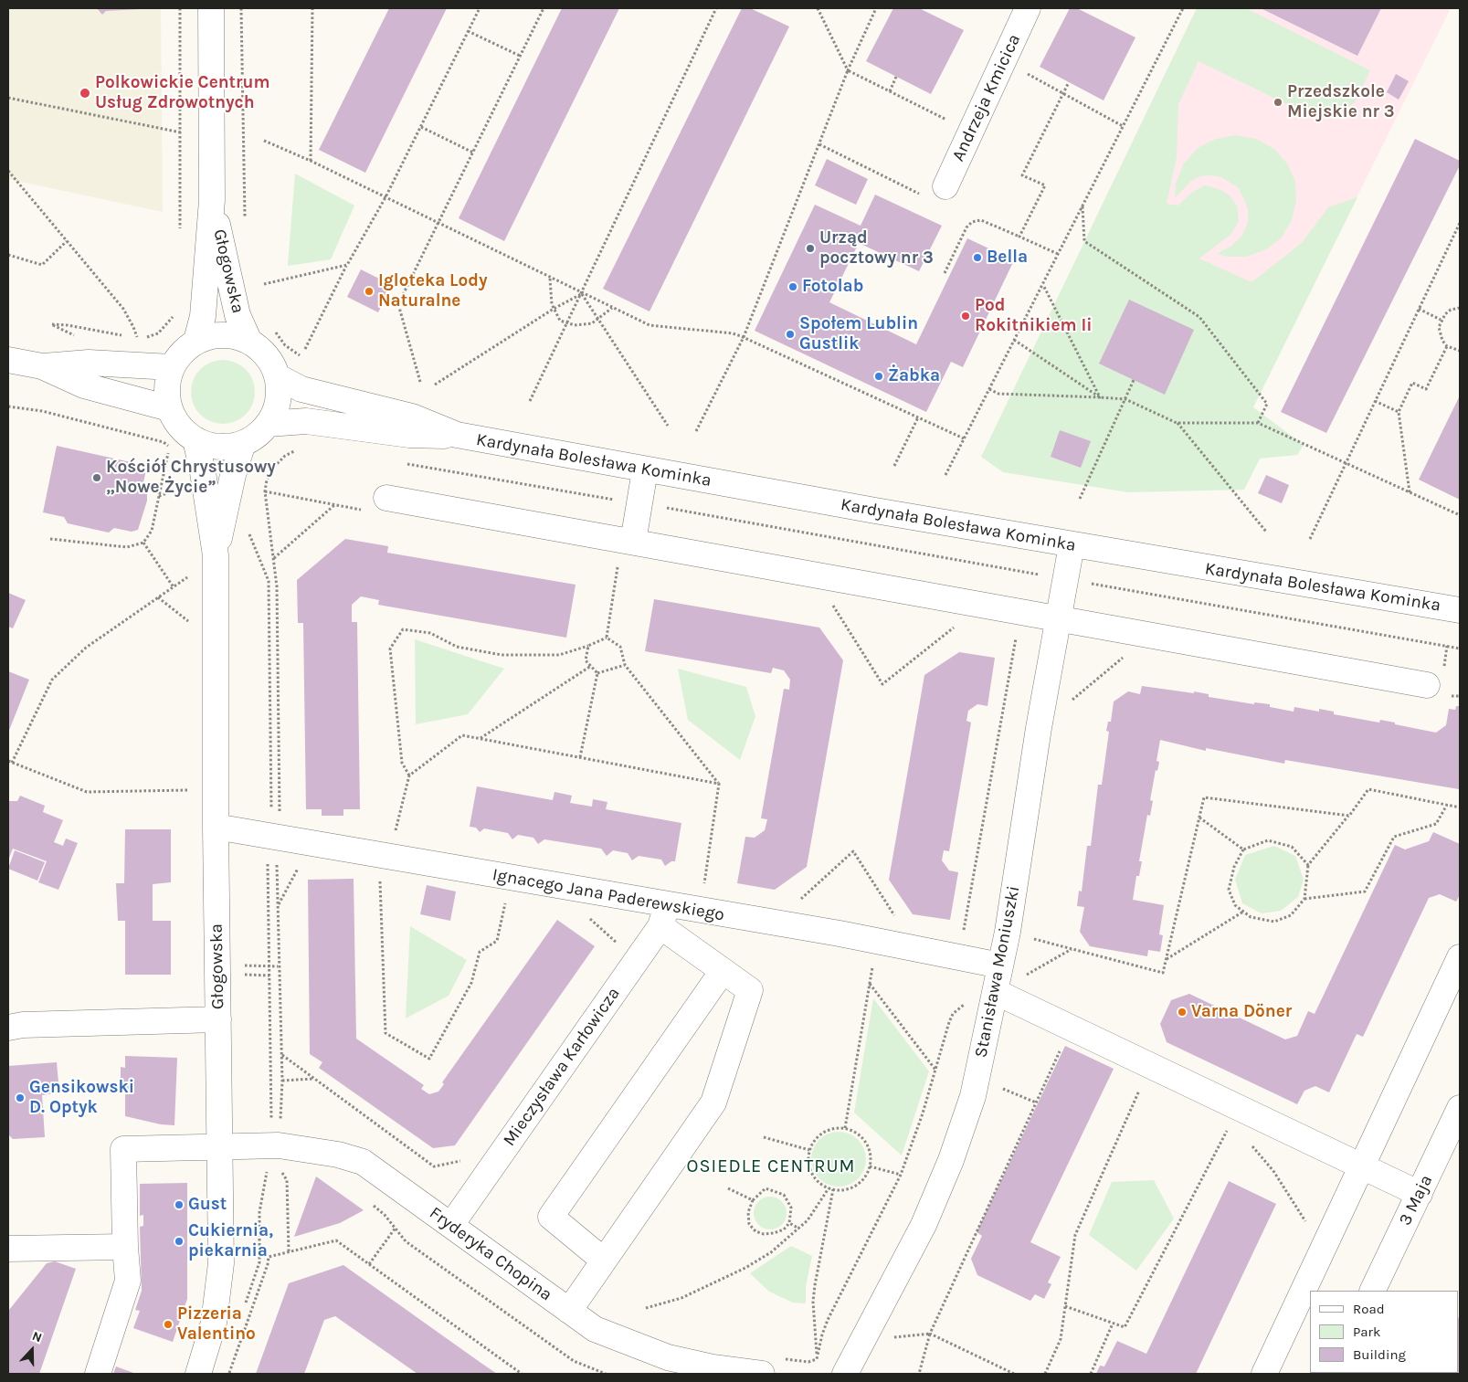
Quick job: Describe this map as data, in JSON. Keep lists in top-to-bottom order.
{
  "streets": {
    "street": [
      "Andrzeja Kmicica",
      "Głogowska",
      "Kardynała Bolesława Kominka",
      "Ignacego Jana Paderewskiego",
      "Stanisława Moniuszki",
      "Mieczysława Karłowicza",
      "3 Maja",
      "Fryderyka Chopina"
    ]
  },
  "crossings": [
    ["Głogowska", "Kardynała Bolesława Kominka"],
    ["Głogowska", "Ignacego Jana Paderewskiego"],
    ["Głogowska", "Fryderyka Chopina"],
    ["Kardynała Bolesława Kominka", "Stanisława Moniuszki"],
    ["Ignacego Jana Paderewskiego", "Stanisława Moniuszki"],
    ["Ignacego Jana Paderewskiego", "Mieczysława Karłowicza"],
    ["Mieczysława Karłowicza", "Fryderyka Chopina"]
  ],
  "districts": ["OSIEDLE CENTRUM"],
  "places": [
    "Polkowickie Centrum Usług Zdrowotnych",
    "Przedszkole Miejskie nr 3",
    "Urząd pocztowy nr 3",
    "Bella",
    "Fotolab",
    "Igloteka Lody Naturalne",
    "Pod Rokitnikiem Ii",
    "Społem Lublin Gustlik",
    "Żabka",
    "Kościół Chrystusowy „Nowe Życie”",
    "Varna Döner",
    "Gensikowski D. Optyk",
    "Gust",
    "Cukiernia, piekarnia",
    "Pizzeria Valentino"
  ],
  "legend": ["Road", "Park", "Building"],
  "north": "top"
}
